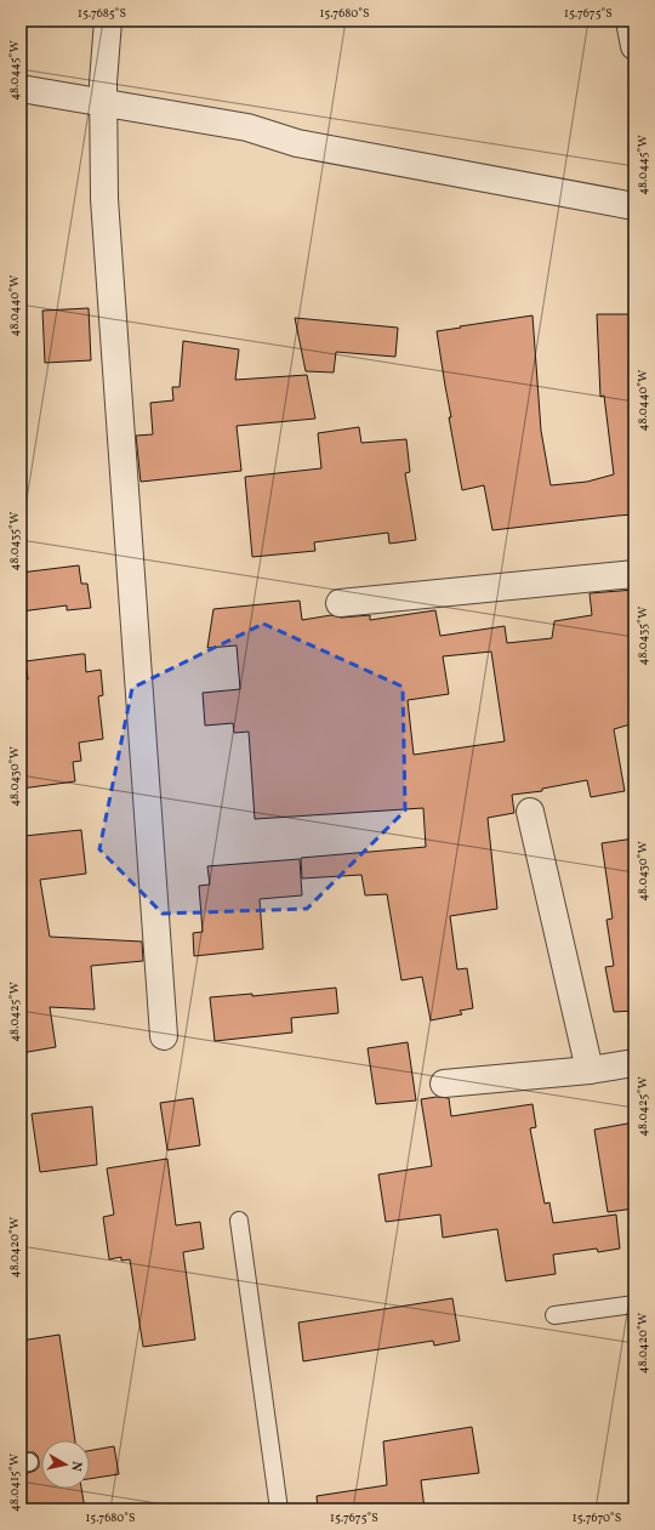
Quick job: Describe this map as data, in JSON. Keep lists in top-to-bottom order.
{
  "north": "right",
  "coordinates": [
    "15.7685°S",
    "15.7680°S",
    "15.7675°S",
    "48.0445°W",
    "48.0440°W",
    "48.0435°W",
    "48.0430°W",
    "48.0425°W",
    "48.0420°W",
    "48.0415°W",
    "15.7670°S"
  ]
}
